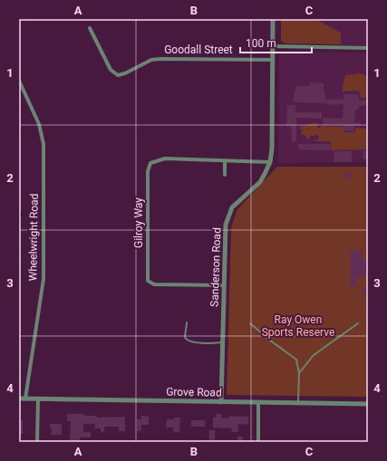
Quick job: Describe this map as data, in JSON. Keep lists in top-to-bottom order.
{
  "streets": {
    "street": [
      "Goodall Street",
      "Gilroy Way",
      "Wheelwright Road",
      "Sanderson Road",
      "Grove Road"
    ]
  },
  "crossings": [
    ["Goodall Street", "Sanderson Road"],
    ["Gilroy Way", "Sanderson Road"],
    ["Wheelwright Road", "Grove Road"],
    ["Sanderson Road", "Grove Road"]
  ],
  "parks": ["Ray Owen Sports Reserve"],
  "scale_bar": "100 m",
  "grid": {
    "columns": ["A", "B", "C"],
    "rows": [
      "1",
      "2",
      "3",
      "4"
    ]
  }
}
